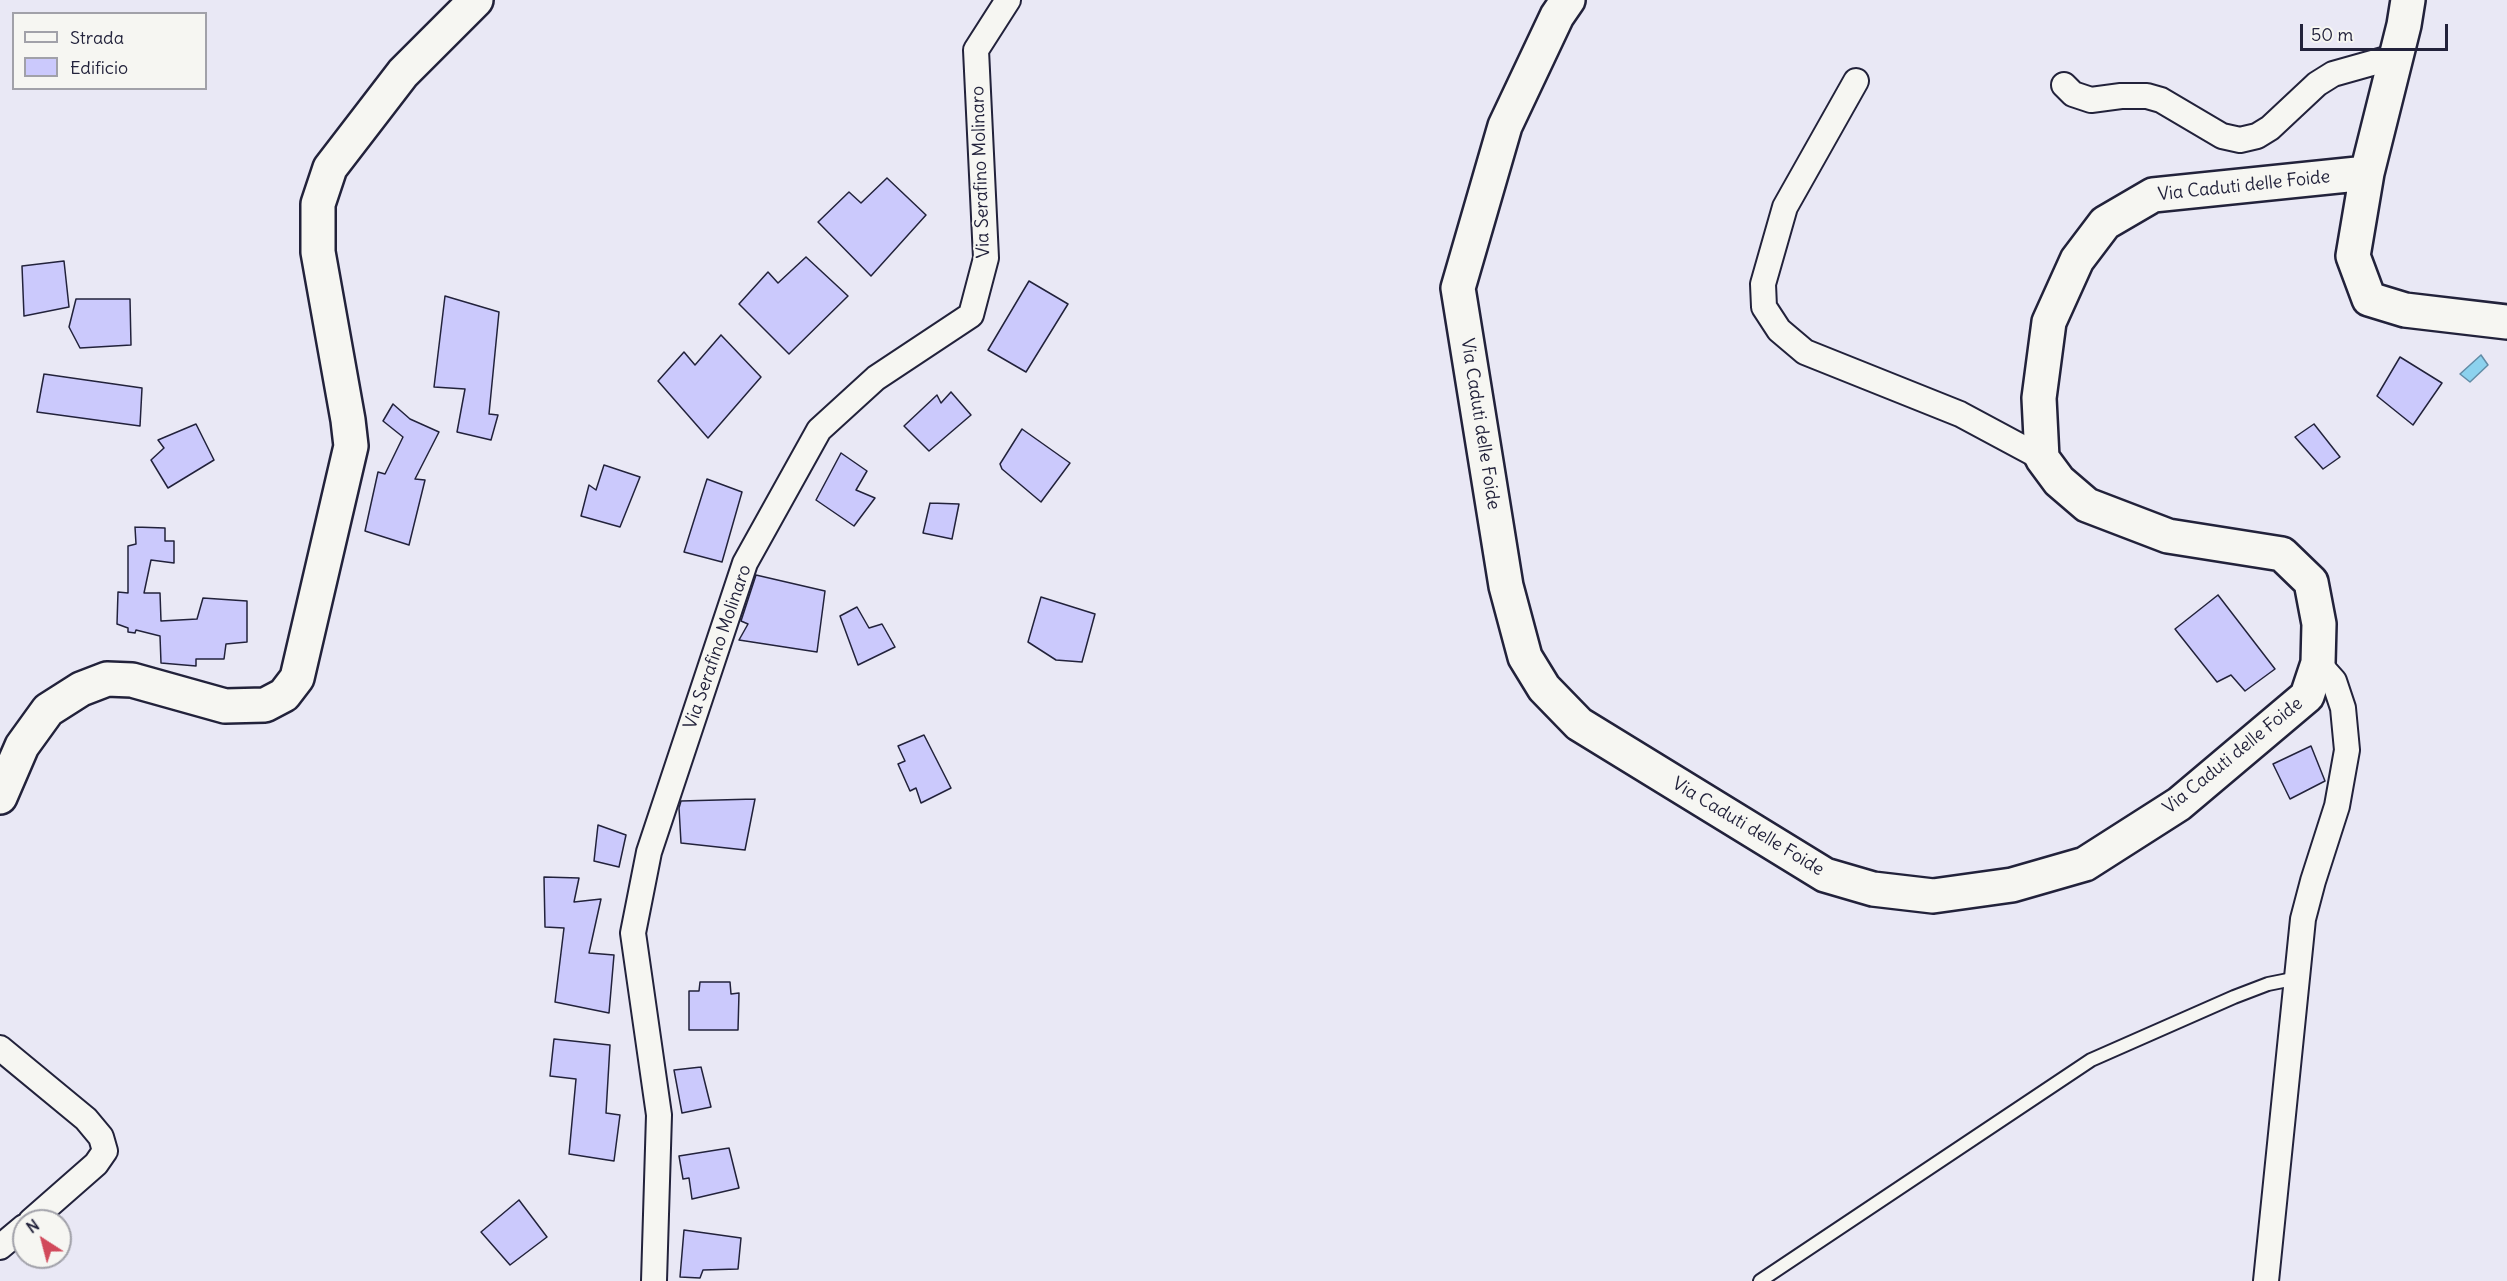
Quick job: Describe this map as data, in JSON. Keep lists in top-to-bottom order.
{
  "streets": {
    "street": ["Via Serafino Molinaro", "Via Caduti delle Foide"]
  },
  "legend": ["Strada", "Edificio"],
  "scale_bar": "50 m",
  "north": "top left"
}
